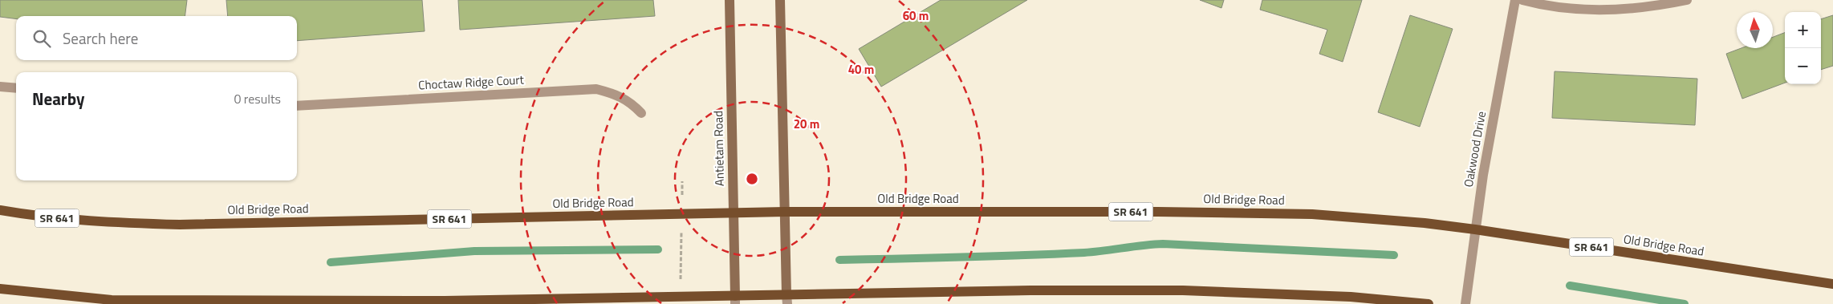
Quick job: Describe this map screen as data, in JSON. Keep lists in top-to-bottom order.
{
  "streets": {
    "main road": ["Old Bridge Road", "SR 641"],
    "street": ["Choctaw Ridge Court", "Antietam Road", "Oakwood Drive"]
  },
  "crossings": [
    ["Antietam Road", "Old Bridge Road"],
    ["Oakwood Drive", "Old Bridge Road"]
  ],
  "north": "top",
  "page": {
    "map_buttons": ["+", "−"],
    "search": "Search here",
    "heading": ["Nearby", "0 results"]
  },
  "rings": ["60 m", "40 m", "20 m"]
}
